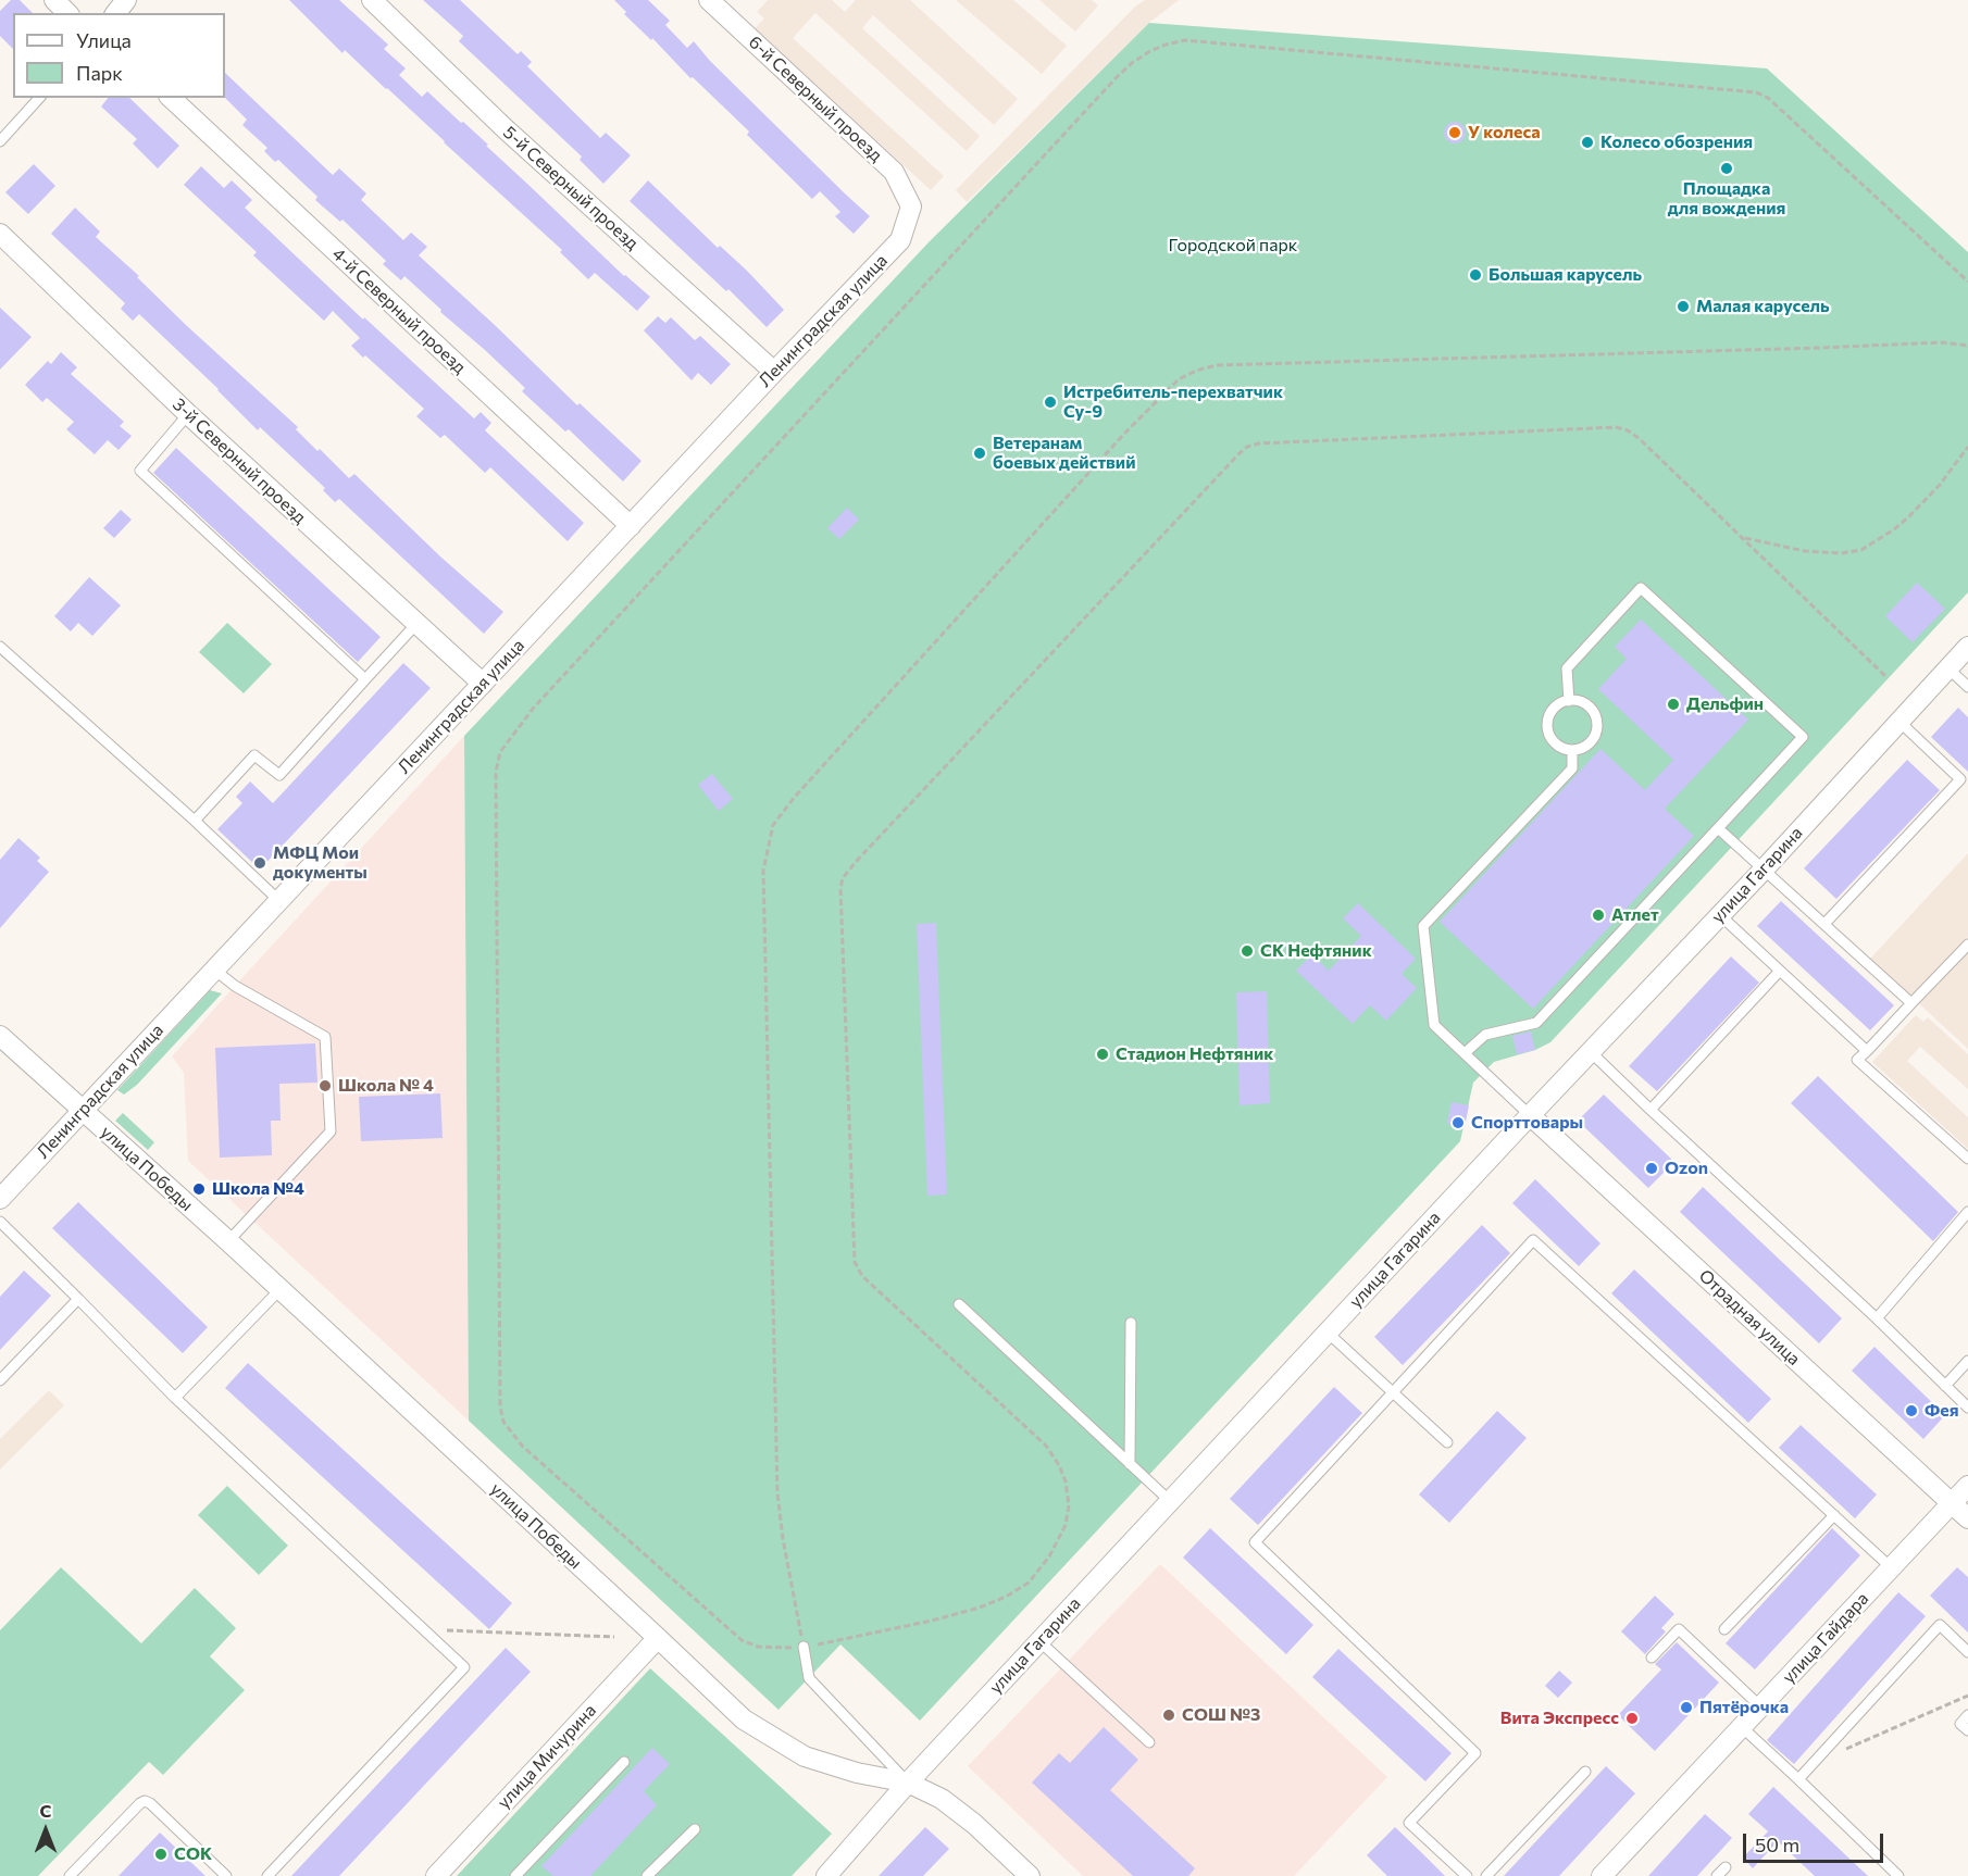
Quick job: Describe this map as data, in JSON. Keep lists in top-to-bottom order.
{
  "streets": {
    "street": [
      "6-й Северный проезд",
      "5-й Северный проезд",
      "4-й Северный проезд",
      "Ленинградская улица",
      "3-й Северный проезд",
      "улица Гагарина",
      "улица Победы",
      "Отрадная улица",
      "улица Гайдара",
      "улица Мичурина"
    ]
  },
  "crossings": [
    ["6-й Северный проезд", "Ленинградская улица"],
    ["5-й Северный проезд", "Ленинградская улица"],
    ["4-й Северный проезд", "Ленинградская улица"],
    ["Ленинградская улица", "3-й Северный проезд"],
    ["Ленинградская улица", "улица Победы"],
    ["улица Гагарина", "улица Победы"],
    ["улица Гагарина", "Отрадная улица"],
    ["улица Победы", "улица Мичурина"],
    ["Отрадная улица", "улица Гайдара"]
  ],
  "parks": ["Городской парк"],
  "places": [
    "У колеса",
    "Колесо обозрения",
    "Площадка для вождения",
    "Большая карусель",
    "Малая карусель",
    "Истребитель-перехватчик Су-9",
    "Ветеранам боевых действий",
    "Дельфин",
    "МФЦ Мои документы",
    "Атлет",
    "СК Нефтяник",
    "Стадион Нефтяник",
    "Школа № 4",
    "Спорттовары",
    "Ozon",
    "Школа №4",
    "Фея",
    "Пятёрочка",
    "СОШ №3",
    "Вита Экспресс",
    "СОК"
  ],
  "legend": ["Улица", "Парк"],
  "scale_bar": "50 m",
  "north": "top"
}
